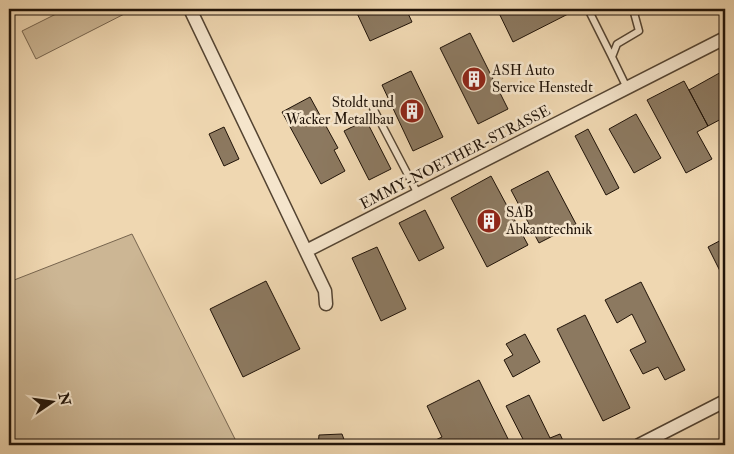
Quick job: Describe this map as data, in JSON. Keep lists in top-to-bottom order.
{
  "streets": {
    "street": ["EMMY-NOETHER-STRASSE"]
  },
  "places": {
    "building": ["ASH Auto Service Henstedt", "Stoldt und Wacker Metallbau", "SAB Abkanttechnik"]
  },
  "north": "right"
}
